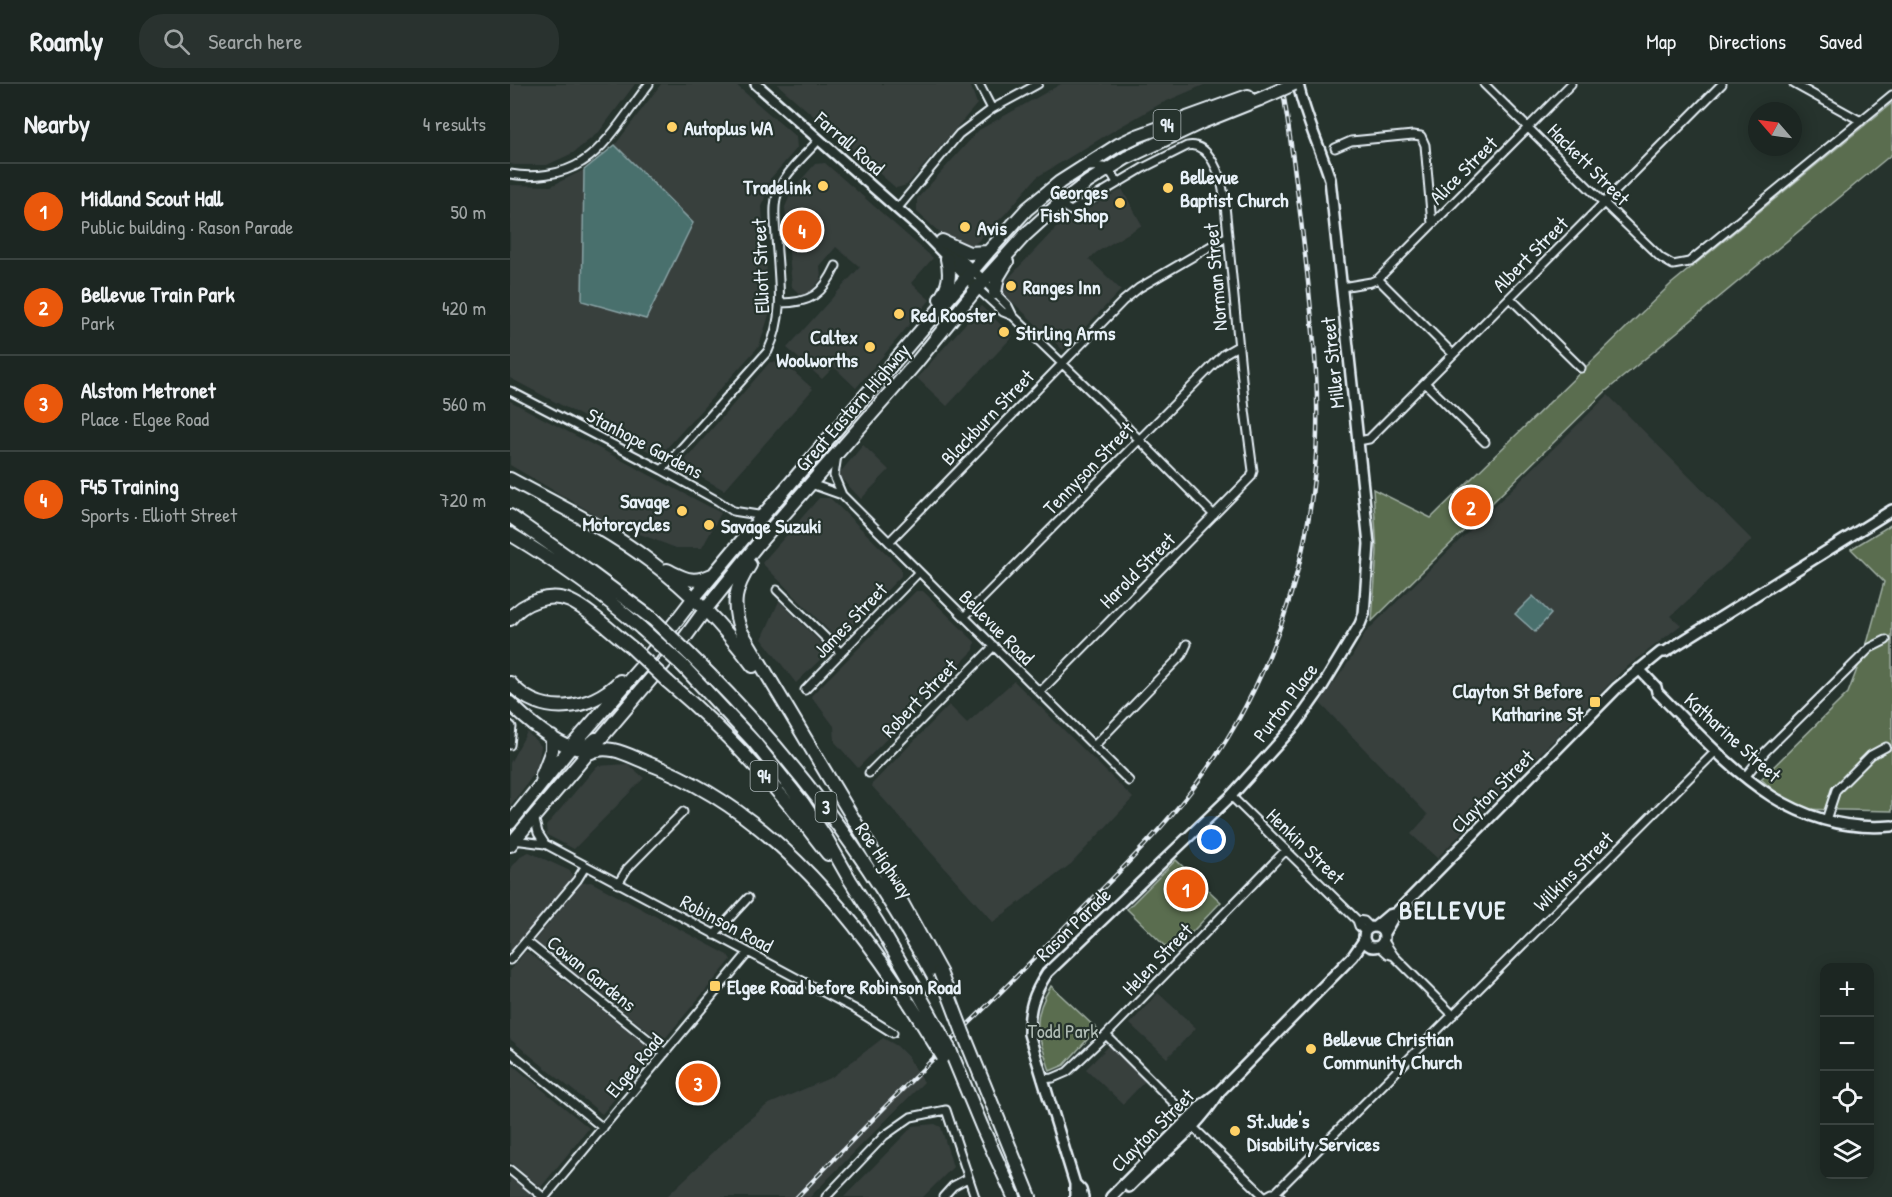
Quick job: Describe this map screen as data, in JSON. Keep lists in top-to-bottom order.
{
  "streets": {
    "highway": [
      "94",
      "Great Eastern Highway",
      "3",
      "Roe Highway"
    ],
    "main road": [
      "Farrall Road",
      "Miller Street",
      "Purton Place",
      "Katharine Street",
      "Clayton Street",
      "Rason Parade"
    ],
    "street": [
      "Hackett Street",
      "Alice Street",
      "Albert Street",
      "Elliott Street",
      "Norman Street",
      "Blackburn Street",
      "Stanhope Gardens",
      "Tennyson Street",
      "Harold Street",
      "James Street",
      "Bellevue Road",
      "Robert Street",
      "Henkin Street",
      "Wilkins Street",
      "Robinson Road",
      "Helen Street",
      "Cowan Gardens",
      "Elgee Road"
    ]
  },
  "crossings": [
    ["94", "Great Eastern Highway"],
    ["94", "Roe Highway"],
    ["Farrall Road", "Elliott Street"],
    ["Farrall Road", "Great Eastern Highway"],
    ["Hackett Street", "Alice Street"],
    ["Hackett Street", "Albert Street"],
    ["Albert Street", "Miller Street"],
    ["Elliott Street", "Stanhope Gardens"],
    ["Norman Street", "Great Eastern Highway"],
    ["Norman Street", "Blackburn Street"],
    ["Norman Street", "Tennyson Street"],
    ["Norman Street", "Harold Street"],
    ["Miller Street", "Great Eastern Highway"],
    ["Miller Street", "Purton Place"],
    ["Great Eastern Highway", "Stanhope Gardens"],
    ["Great Eastern Highway", "Bellevue Road"],
    ["Great Eastern Highway", "Robinson Road"],
    ["Blackburn Street", "Bellevue Road"],
    ["Tennyson Street", "Bellevue Road"],
    ["Harold Street", "Bellevue Road"],
    ["James Street", "Bellevue Road"],
    ["Bellevue Road", "Robert Street"],
    ["Purton Place", "Henkin Street"],
    ["Purton Place", "Rason Parade"],
    ["Katharine Street", "Clayton Street"],
    ["Katharine Street", "Wilkins Street"],
    ["Clayton Street", "Henkin Street"],
    ["Henkin Street", "Wilkins Street"],
    ["Henkin Street", "Rason Parade"],
    ["Henkin Street", "Helen Street"],
    ["Robinson Road", "Elgee Road"],
    ["Rason Parade", "Helen Street"],
    ["Cowan Gardens", "Elgee Road"]
  ],
  "districts": ["BELLEVUE"],
  "parks": ["Todd Park"],
  "places": {
    "other": [
      "Autoplus WA",
      "Tradelink",
      "Bellevue Baptist Church",
      "Georges Fish Shop",
      "Avis",
      "Ranges Inn",
      "Red Rooster",
      "Stirling Arms",
      "Caltex Woolworths",
      "Savage Motorcycles",
      "Savage Suzuki",
      "Bellevue Christian Community Church",
      "St.Jude's Disability Services"
    ],
    "transit": ["Clayton St Before Katharine St", "Elgee Road before Robinson Road"]
  },
  "north": "top left",
  "page": {
    "header": "Roamly",
    "search": "Search here",
    "nav": ["Map", "Directions", "Saved"],
    "heading": ["Nearby", "4 results"],
    "list": [
      {
        "mark": "1",
        "name": "Midland Scout Hall",
        "note": "Public building · Rason Parade",
        "value": "50 m"
      },
      {
        "mark": "2",
        "name": "Bellevue Train Park",
        "note": "Park",
        "value": "420 m"
      },
      {
        "mark": "3",
        "name": "Alstom Metronet",
        "note": "Place · Elgee Road",
        "value": "560 m"
      },
      {
        "mark": "4",
        "name": "F45 Training",
        "note": "Sports · Elliott Street",
        "value": "720 m"
      }
    ],
    "pins": [
      "4",
      "2",
      "1",
      "3"
    ],
    "map_buttons": ["+", "−"]
  }
}
